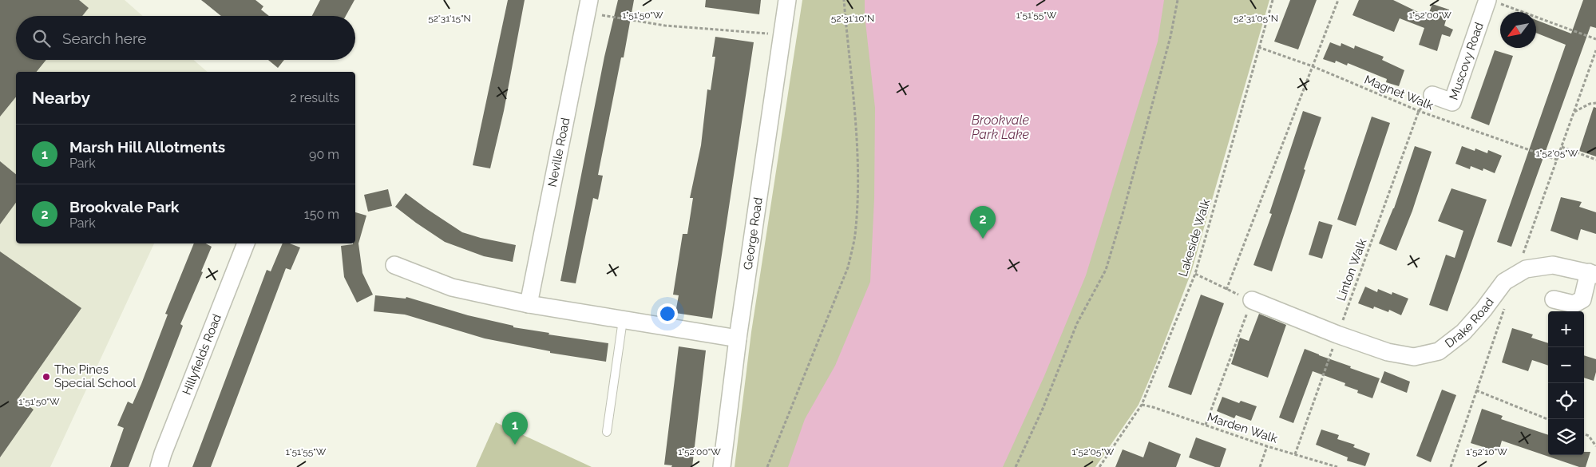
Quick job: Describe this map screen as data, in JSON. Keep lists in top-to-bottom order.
{
  "streets": {
    "street": [
      "Muscovy Road",
      "Neville Road",
      "George Road",
      "Drake Road",
      "Hillyfields Road"
    ],
    "path": [
      "Magnet Walk",
      "Lakeside Walk",
      "Linton Walk",
      "Marden Walk"
    ]
  },
  "crossings": [
    ["Muscovy Road", "Linton Walk"],
    ["Magnet Walk", "Lakeside Walk"],
    ["Magnet Walk", "Linton Walk"],
    ["Lakeside Walk", "Marden Walk"],
    ["Linton Walk", "Drake Road"],
    ["Linton Walk", "Marden Walk"]
  ],
  "water": ["Brookvale Park Lake"],
  "places": ["The Pines Special School"],
  "north": "bottom left",
  "page": {
    "search": "Search here",
    "heading": ["Nearby", "2 results"],
    "list": [
      {
        "mark": "1",
        "name": "Marsh Hill Allotments",
        "note": "Park",
        "value": "90 m"
      },
      {
        "mark": "2",
        "name": "Brookvale Park",
        "note": "Park",
        "value": "150 m"
      }
    ],
    "pins": ["2", "1"],
    "map_buttons": ["+", "−"]
  },
  "coordinates": [
    "1°51'55\"W",
    "1°51'50\"W",
    "1°52'00\"W",
    "52°31'15\"N",
    "52°31'10\"N",
    "52°31'05\"N",
    "1°52'05\"W",
    "1°52'10\"W"
  ]
}
